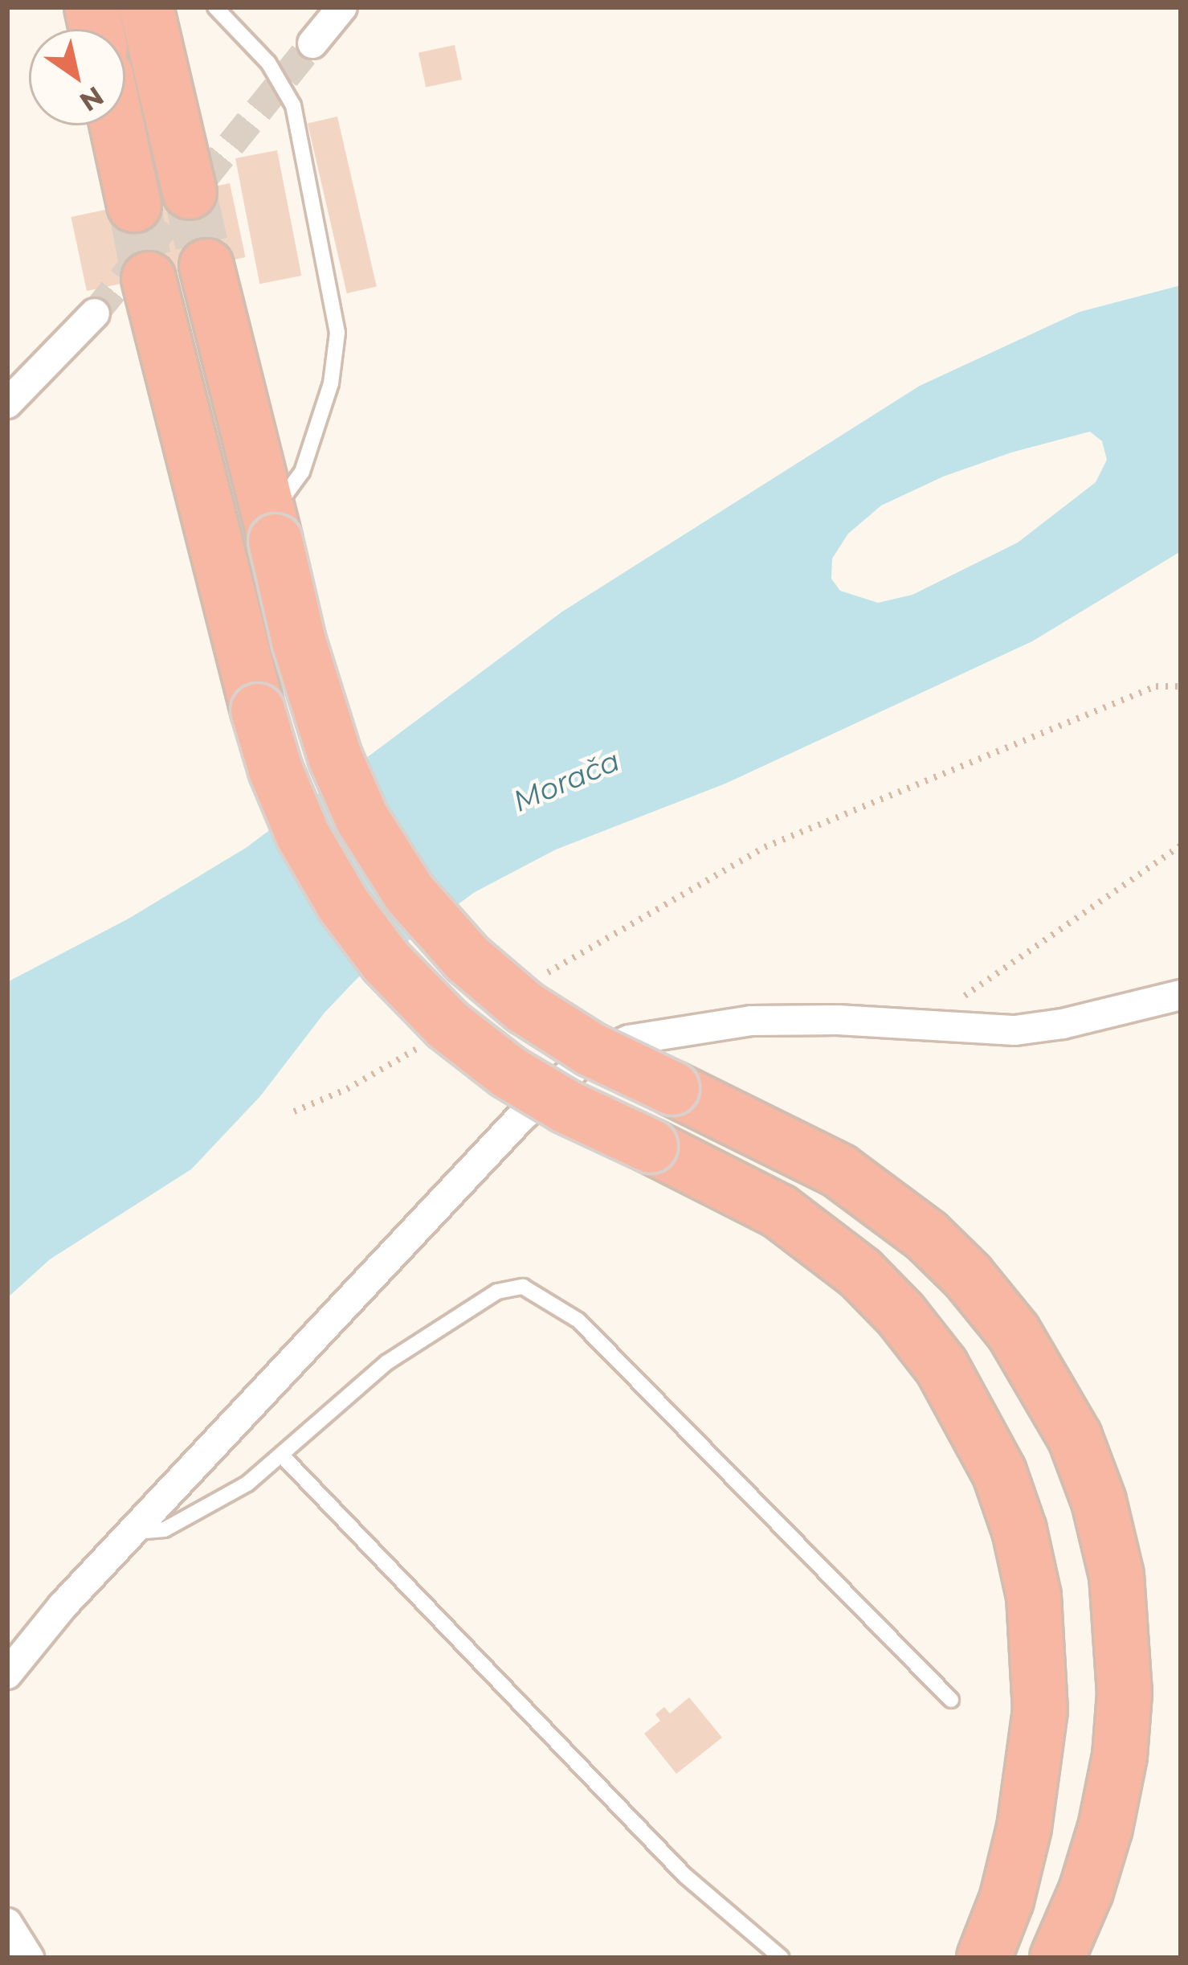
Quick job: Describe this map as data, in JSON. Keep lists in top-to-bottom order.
{
  "water": ["Morača"],
  "north": "bottom right"
}
